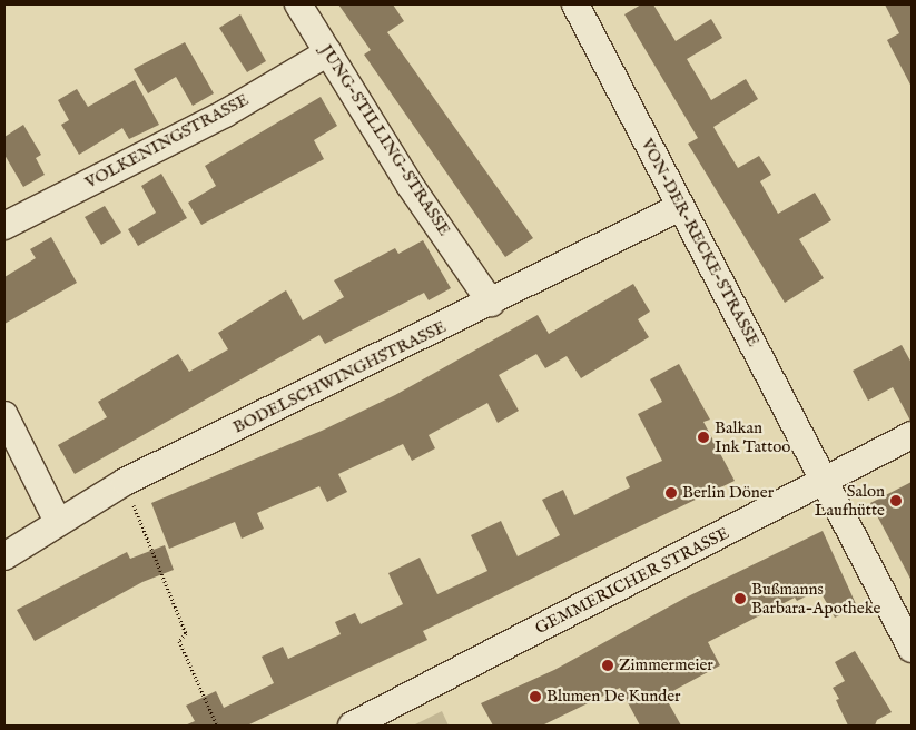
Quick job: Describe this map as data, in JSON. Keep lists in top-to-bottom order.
{
  "streets": {
    "street": [
      "JUNG-STILLING-STRASSE",
      "VOLKENINGSTRASSE",
      "VON-DER-RECKE-STRASSE",
      "BODELSCHWINGHSTRASSE",
      "GEMMERICHER STRASSE"
    ]
  },
  "crossings": [
    ["JUNG-STILLING-STRASSE", "VOLKENINGSTRASSE"],
    ["JUNG-STILLING-STRASSE", "BODELSCHWINGHSTRASSE"],
    ["VON-DER-RECKE-STRASSE", "BODELSCHWINGHSTRASSE"],
    ["VON-DER-RECKE-STRASSE", "GEMMERICHER STRASSE"]
  ],
  "places": [
    "Balkan Ink Tattoo",
    "Berlin Döner",
    "Salon Laufhütte",
    "Bußmanns Barbara-Apotheke",
    "Zimmermeier",
    "Blumen De Kunder"
  ]
}
